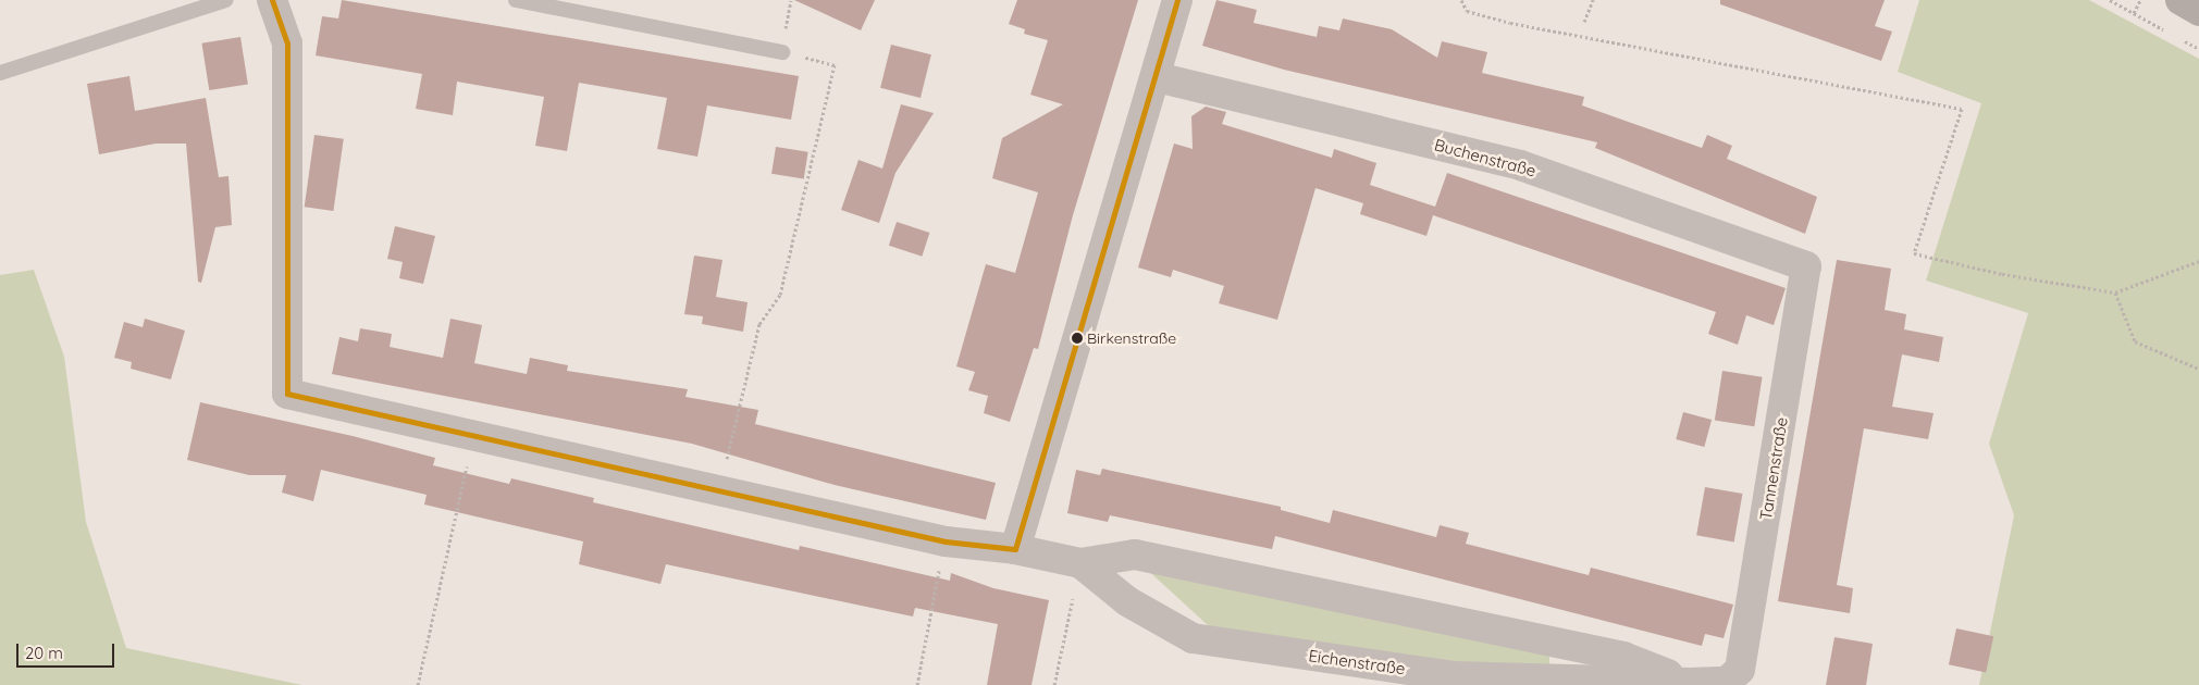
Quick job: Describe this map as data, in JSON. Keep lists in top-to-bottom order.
{
  "streets": {
    "street": ["Buchenstraße", "Tannenstraße", "Eichenstraße"]
  },
  "crossings": [
    ["Buchenstraße", "Tannenstraße"],
    ["Tannenstraße", "Eichenstraße"]
  ],
  "places": ["Birkenstraße"],
  "scale_bar": "20 m"
}
